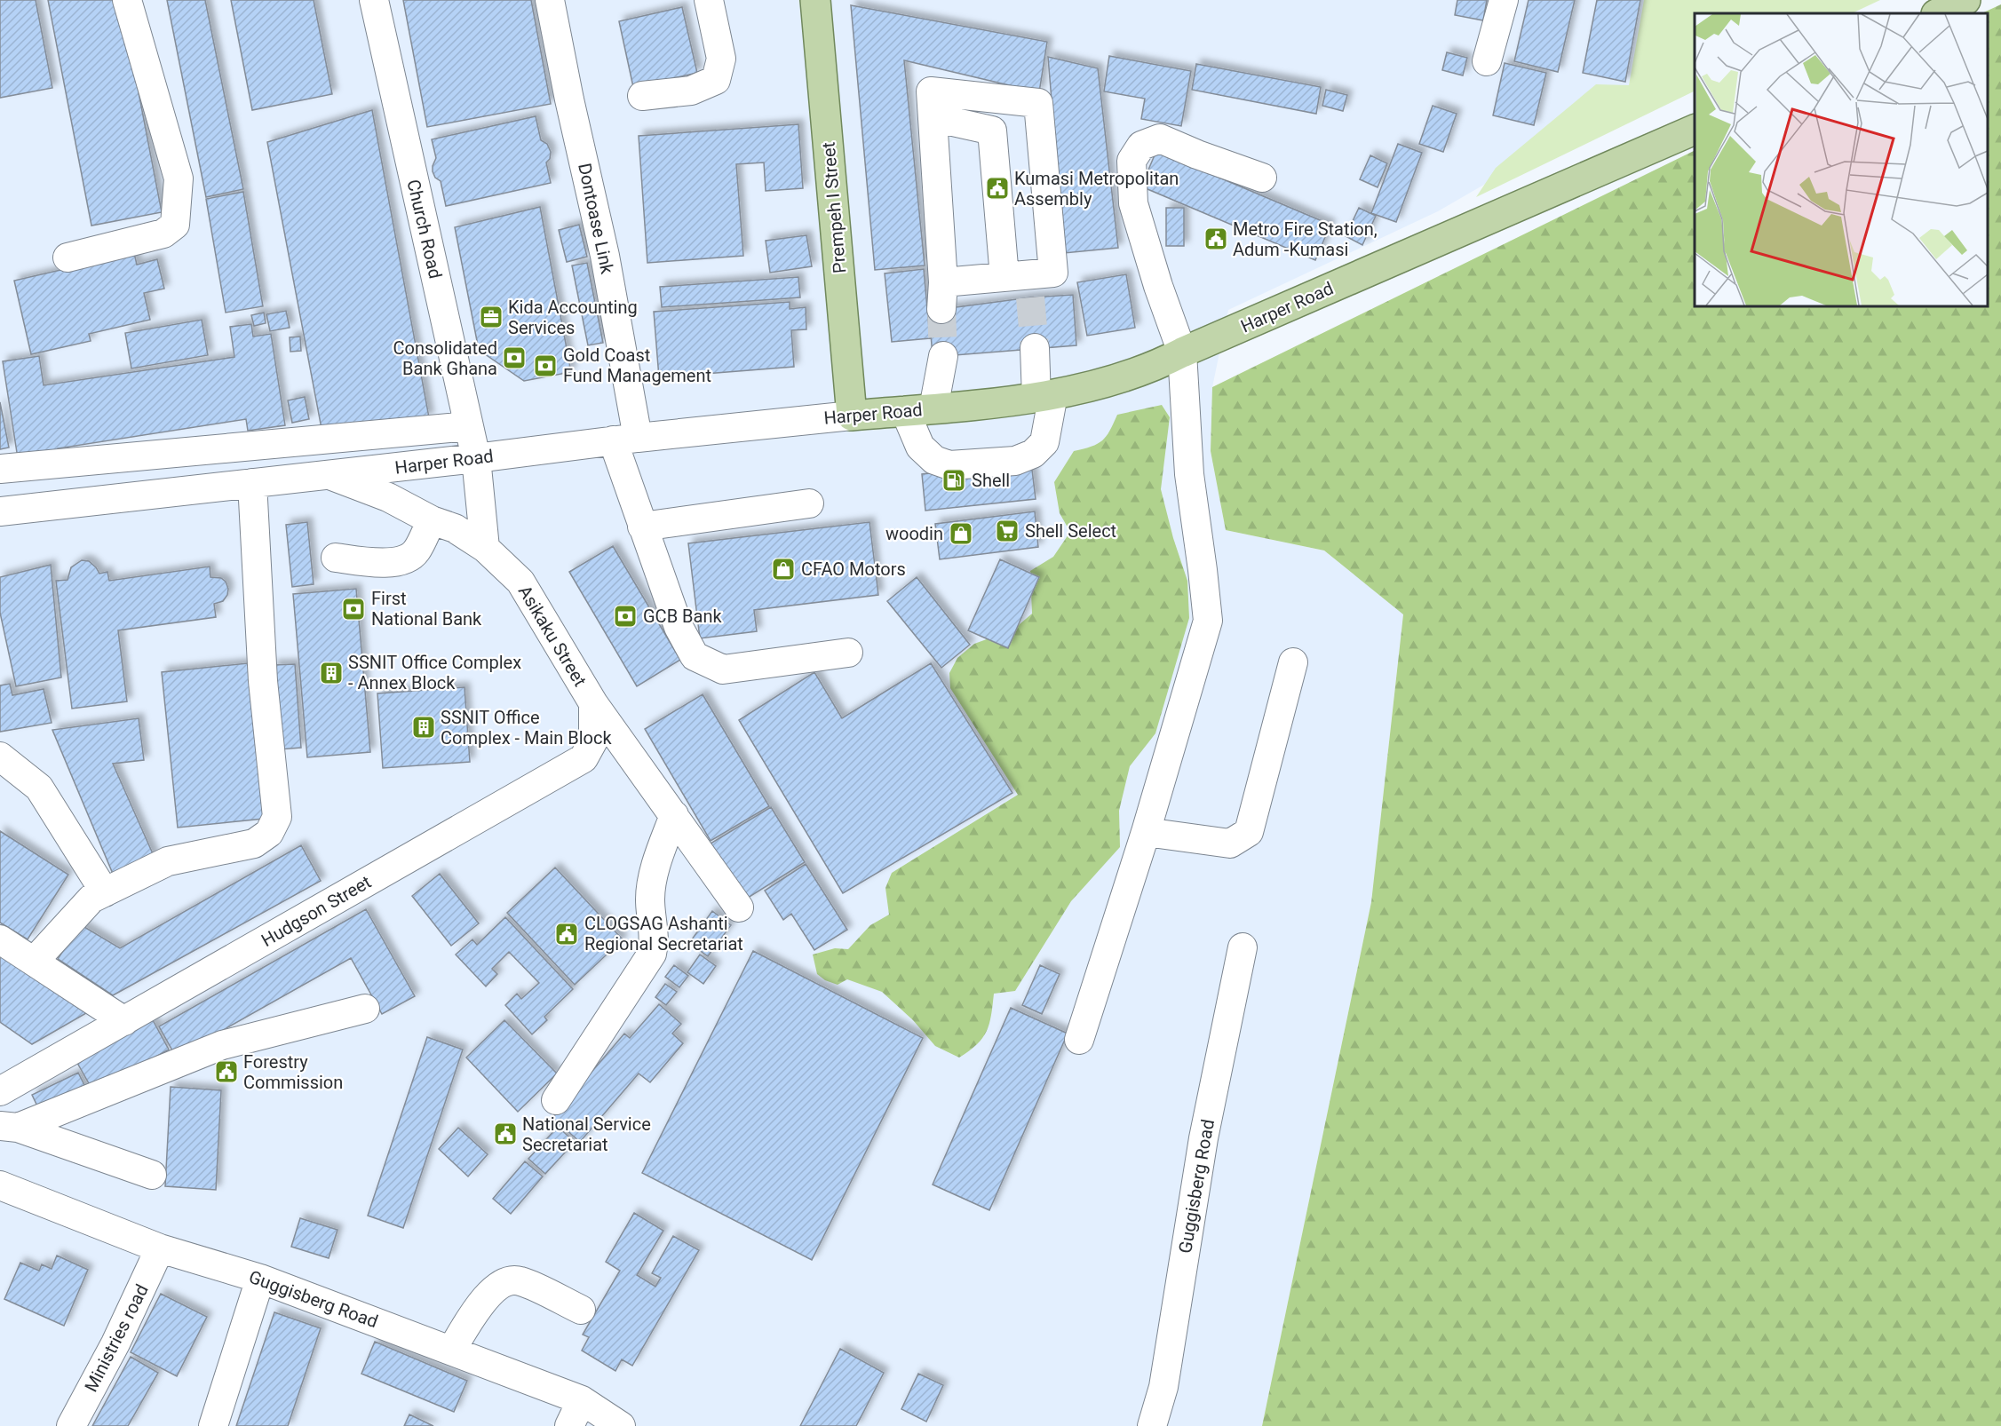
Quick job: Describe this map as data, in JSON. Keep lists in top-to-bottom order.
{
  "streets": {
    "main road": ["Prempeh I Street", "Harper Road"],
    "street": [
      "Dontoase Link",
      "Church Road",
      "Asikaku Street",
      "Hudgson Street",
      "Guggisberg Road",
      "Ministries road"
    ]
  },
  "crossings": [
    ["Prempeh I Street", "Harper Road"],
    ["Dontoase Link", "Harper Road"],
    ["Church Road", "Harper Road"],
    ["Harper Road", "Asikaku Street"],
    ["Asikaku Street", "Hudgson Street"],
    ["Guggisberg Road", "Ministries road"]
  ],
  "places": {
    "public building": [
      "Kumasi Metropolitan Assembly",
      "Metro Fire Station, Adum -Kumasi",
      "CLOGSAG Ashanti Regional Secretariat",
      "Forestry Commission",
      "National Service Secretariat"
    ],
    "office": ["Kida Accounting Services"],
    "bank": [
      "Consolidated Bank Ghana",
      "Gold Coast Fund Management",
      "First National Bank",
      "GCB Bank"
    ],
    "fuel station": ["Shell"],
    "supermarket": ["Shell Select"],
    "shop": ["woodin", "CFAO Motors"],
    "building": ["SSNIT Office Complex - Annex Block", "SSNIT Office Complex - Main Block"]
  }
}
